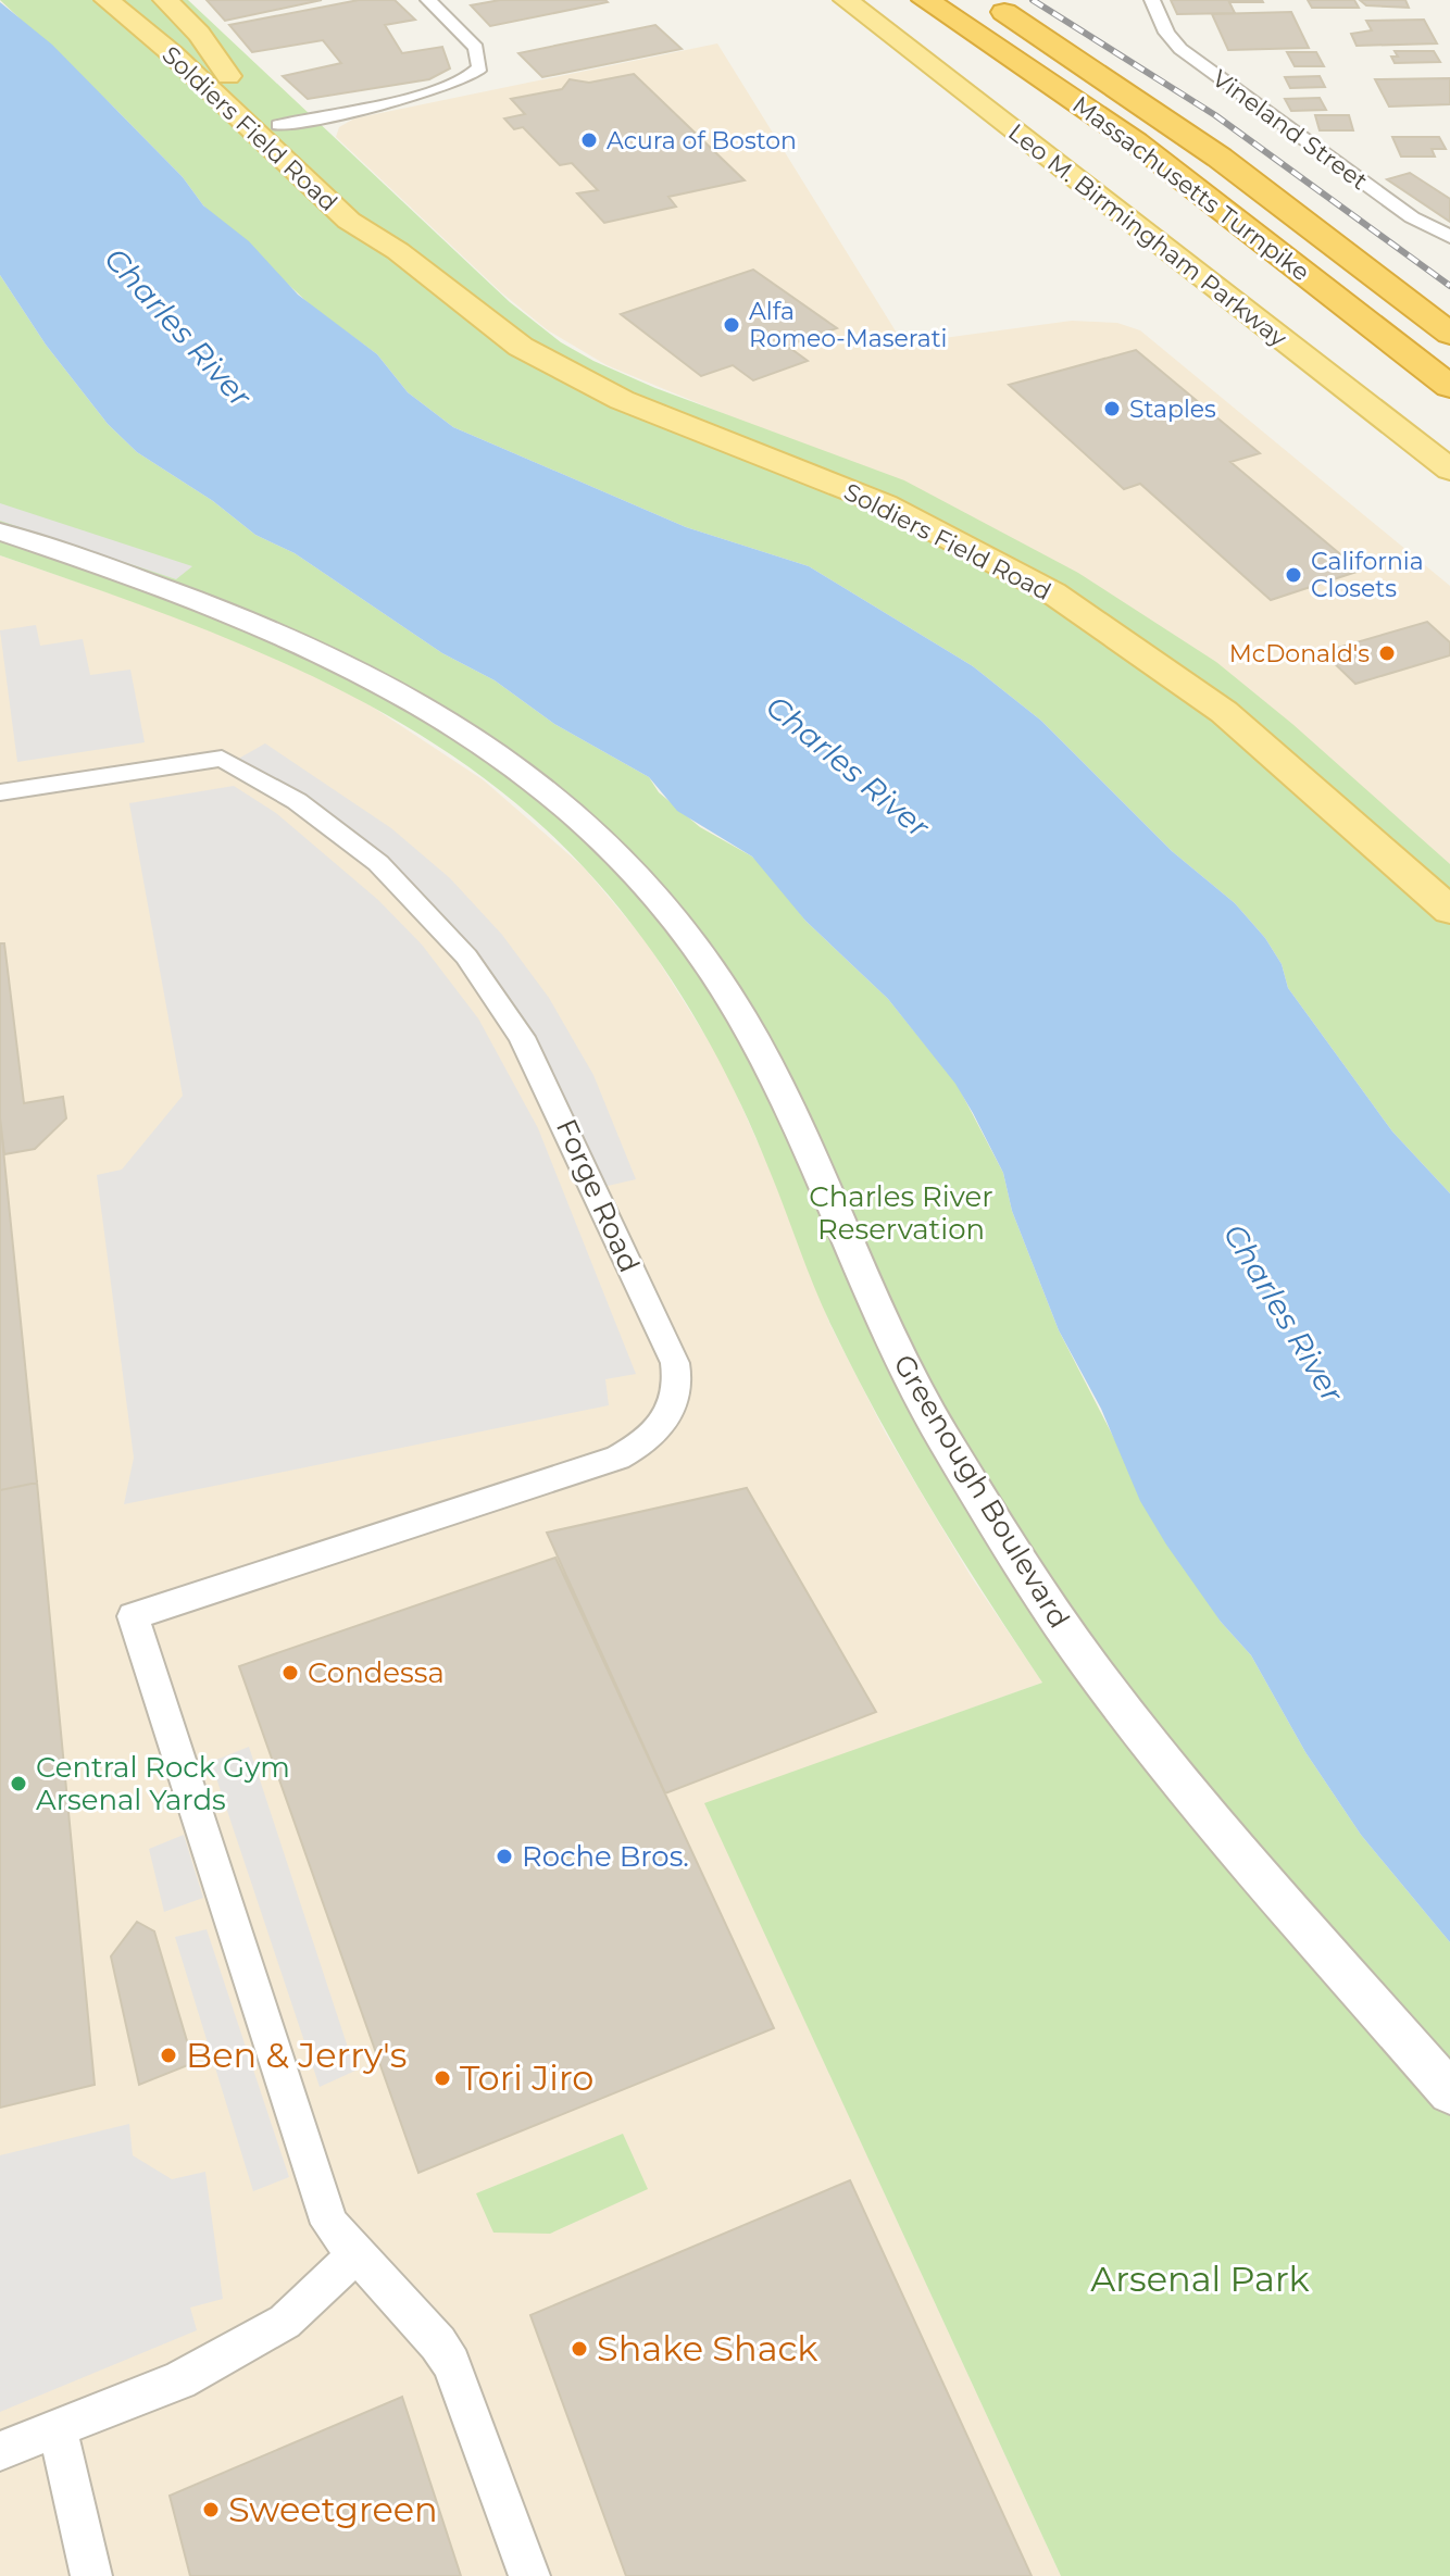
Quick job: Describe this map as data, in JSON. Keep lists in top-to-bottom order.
{
  "streets": {
    "highway": ["Massachusetts Turnpike"],
    "main road": ["Soldiers Field Road", "Leo M. Birmingham Parkway"],
    "street": ["Vineland Street", "Forge Road", "Greenough Boulevard"]
  },
  "water": ["Charles River"],
  "parks": ["Charles River Reservation", "Arsenal Park"],
  "places": [
    "Acura of Boston",
    "Alfa Romeo-Maserati",
    "Staples",
    "California Closets",
    "McDonald's",
    "Condessa",
    "Central Rock Gym Arsenal Yards",
    "Roche Bros.",
    "Ben & Jerry's",
    "Tori Jiro",
    "Shake Shack",
    "Sweetgreen"
  ]
}
